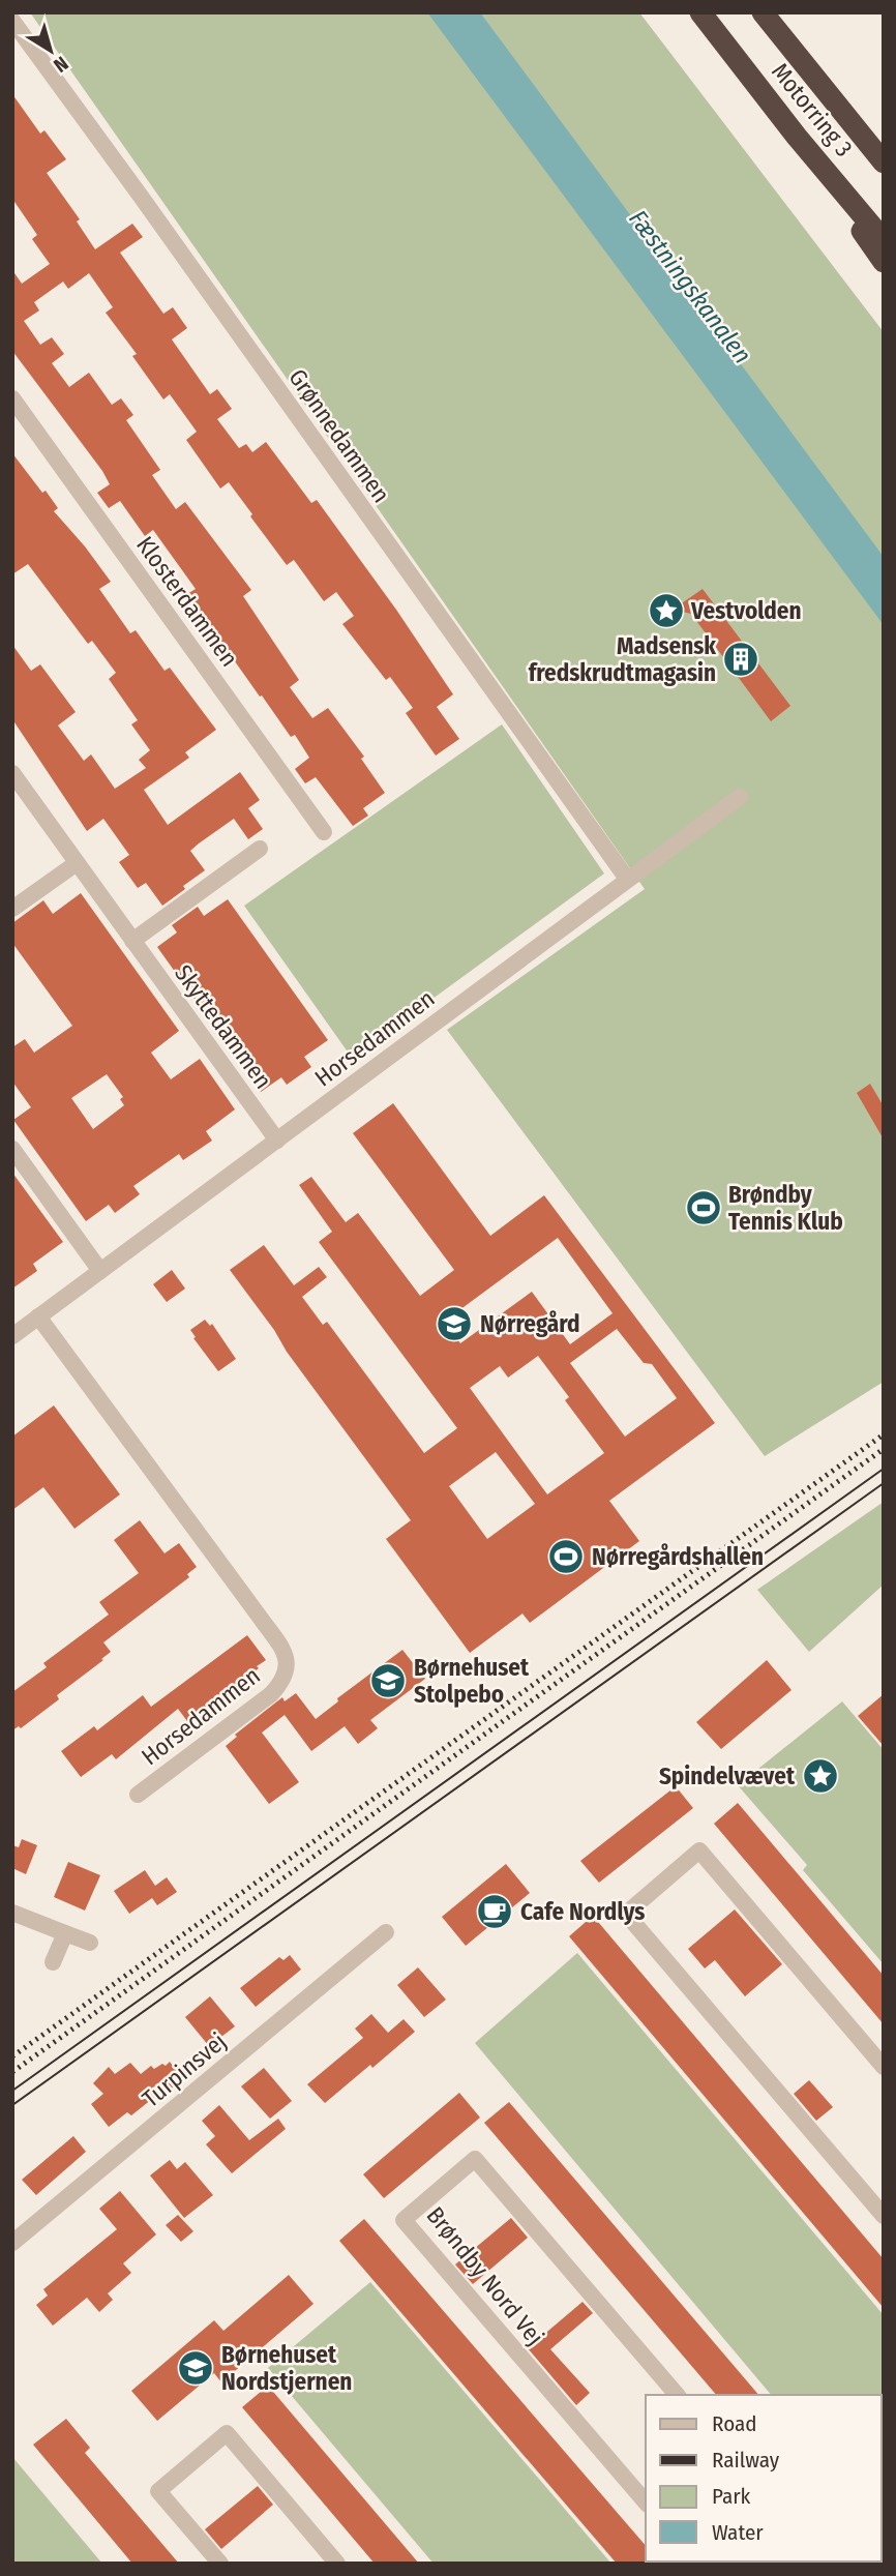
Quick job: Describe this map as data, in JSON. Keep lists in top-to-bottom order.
{
  "streets": {
    "highway": ["Motorring 3"],
    "street": [
      "Grønnedammen",
      "Klosterdammen",
      "Skyttedammen",
      "Horsedammen",
      "Turpinsvej",
      "Brøndby Nord Vej"
    ]
  },
  "crossings": [
    ["Grønnedammen", "Horsedammen"],
    ["Skyttedammen", "Horsedammen"]
  ],
  "water": ["Fæstningskanalen"],
  "places": {
    "place": ["Vestvolden", "Spindelvævet"],
    "building": ["Madsensk fredskrudtmagasin"],
    "sports": ["Brøndby Tennis Klub", "Nørregårdshallen"],
    "school or university": ["Nørregård", "Børnehuset Stolpebo", "Børnehuset Nordstjernen"],
    "cafe": ["Cafe Nordlys"]
  },
  "legend": [
    "Road",
    "Railway",
    "Park",
    "Water"
  ],
  "north": "bottom right"
}
